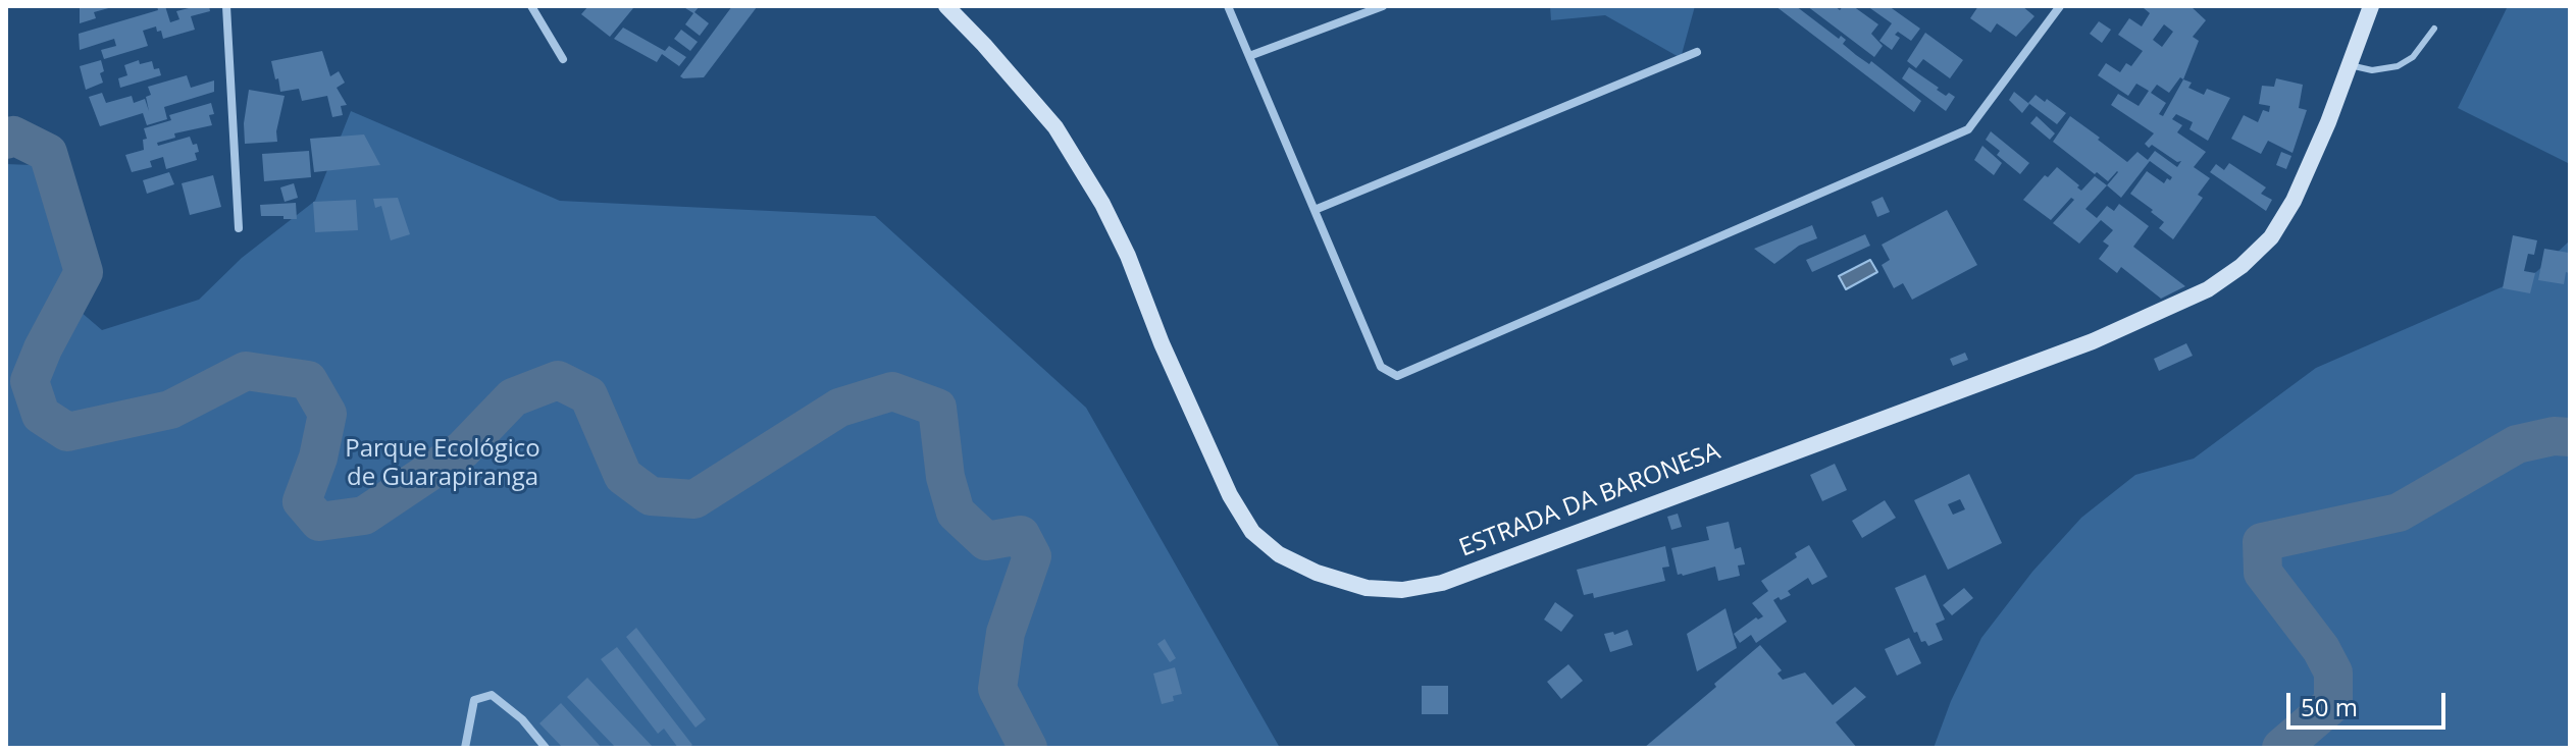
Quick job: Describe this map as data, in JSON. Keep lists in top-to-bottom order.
{
  "streets": {
    "main road": ["ESTRADA DA BARONESA"]
  },
  "parks": ["Parque Ecológico de Guarapiranga"],
  "scale_bar": "50 m"
}
